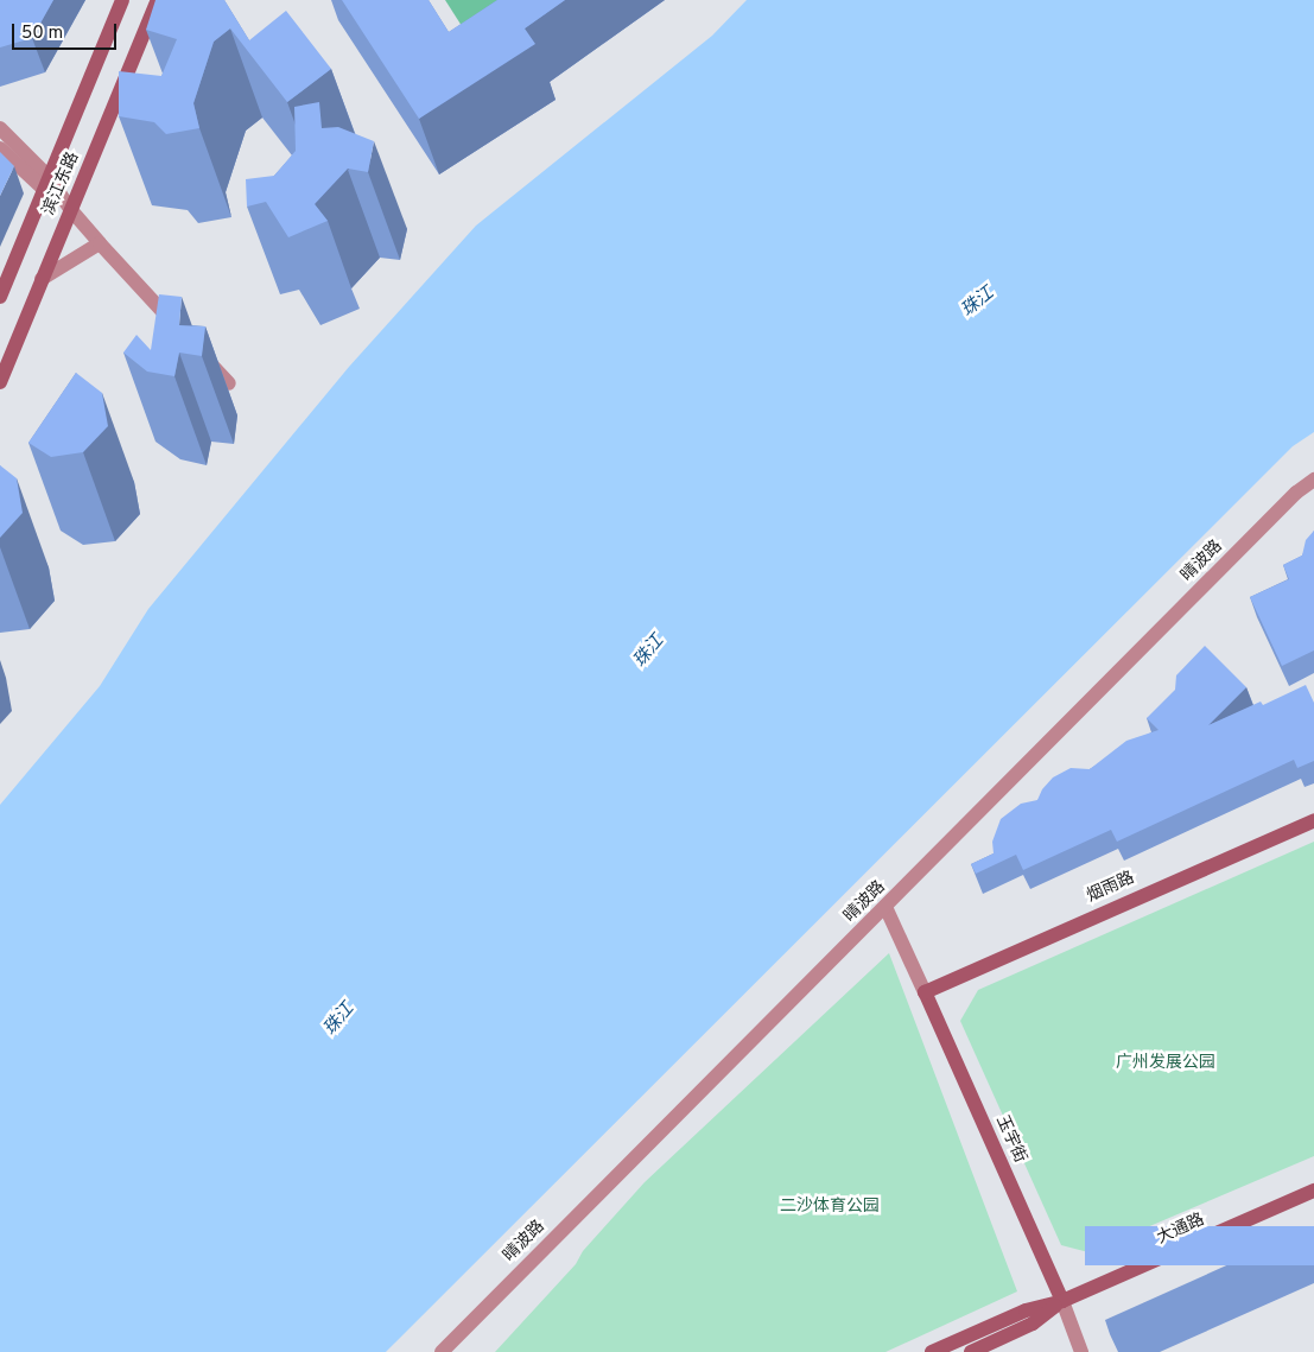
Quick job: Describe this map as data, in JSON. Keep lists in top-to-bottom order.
{
  "streets": {
    "main road": [
      "滨江东路",
      "烟雨路",
      "玉宇街",
      "大通路"
    ],
    "street": ["晴波路"]
  },
  "crossings": [
    ["烟雨路", "玉宇街"],
    ["玉宇街", "大通路"]
  ],
  "water": ["珠江"],
  "parks": ["广州发展公园", "二沙体育公园"],
  "scale_bar": "50 m"
}
